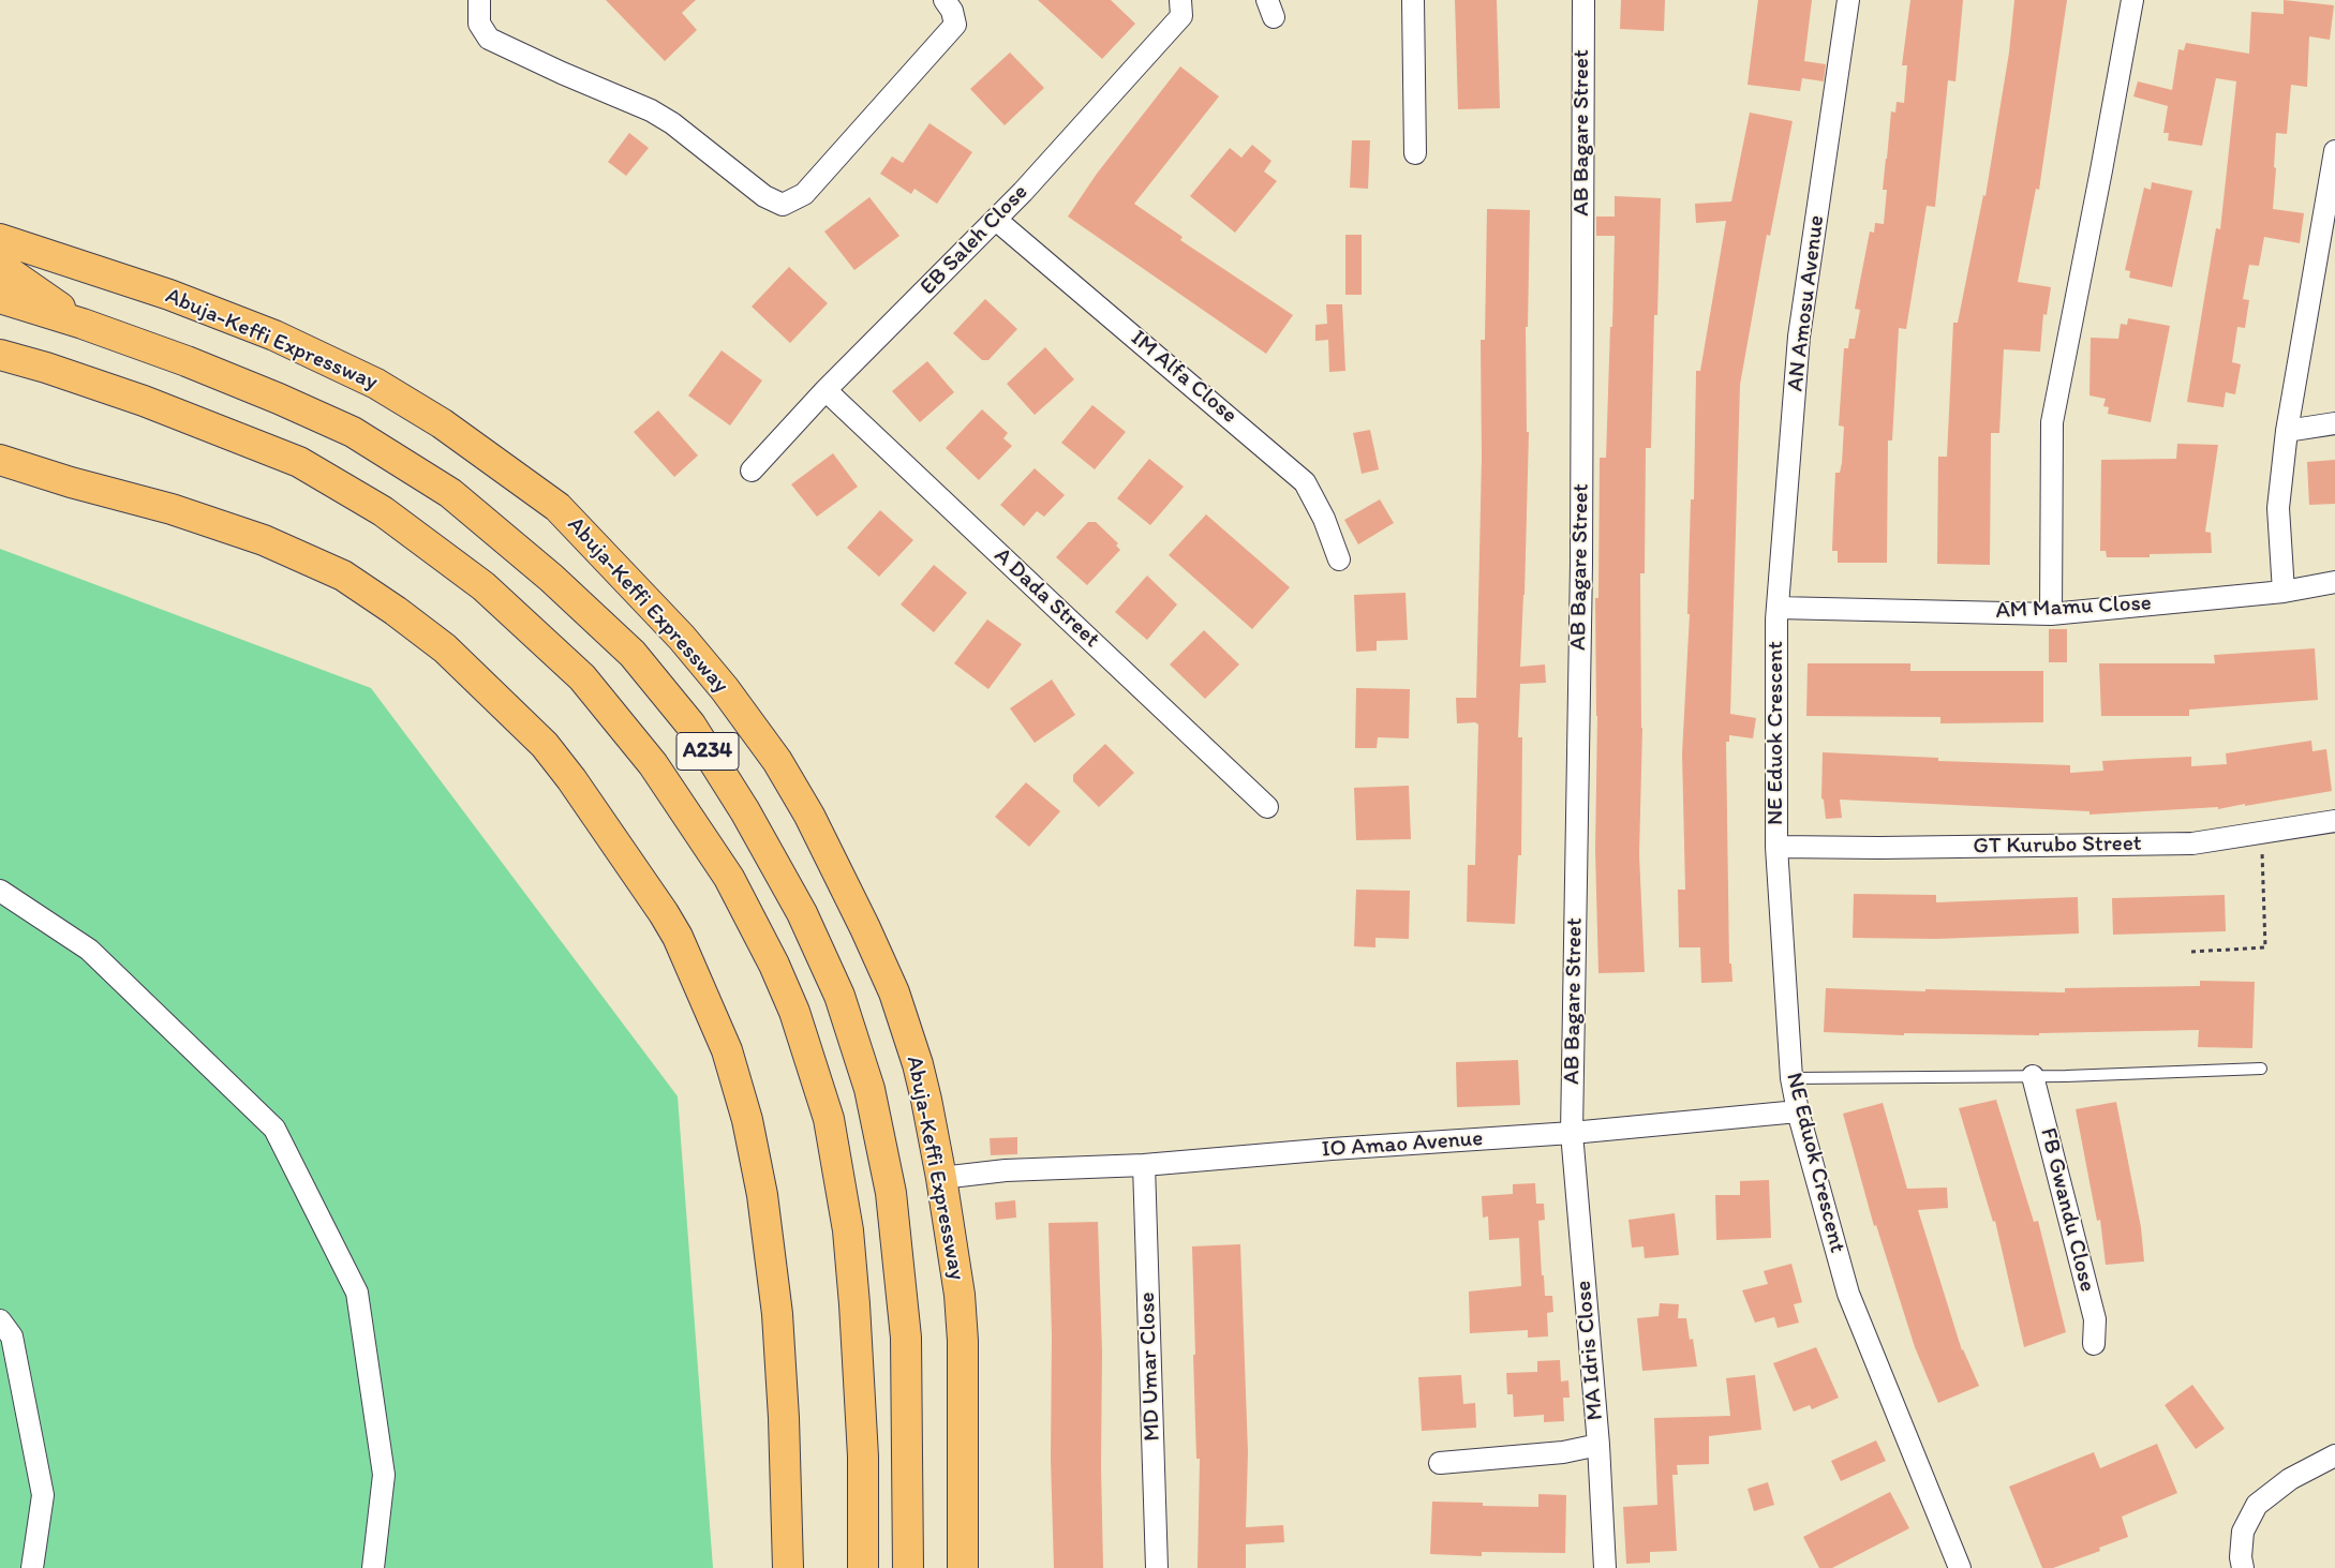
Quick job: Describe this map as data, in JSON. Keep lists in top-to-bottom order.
{
  "streets": {
    "highway": ["Abuja-Keffi Expressway", "A234"],
    "street": [
      "AB Bagare Street",
      "EB Saleh Close",
      "AN Amosu Avenue",
      "IM Alfa Close",
      "A Dada Street",
      "AM Mamu Close",
      "NE Eduok Crescent",
      "GT Kurubo Street",
      "IO Amao Avenue",
      "FB Gwandu Close",
      "MA Idris Close",
      "MD Umar Close"
    ]
  },
  "crossings": [
    ["AB Bagare Street", "IO Amao Avenue"],
    ["AB Bagare Street", "MA Idris Close"],
    ["EB Saleh Close", "IM Alfa Close"],
    ["EB Saleh Close", "A Dada Street"],
    ["AN Amosu Avenue", "AM Mamu Close"],
    ["AN Amosu Avenue", "NE Eduok Crescent"],
    ["Abuja-Keffi Expressway", "IO Amao Avenue"],
    ["AM Mamu Close", "NE Eduok Crescent"],
    ["NE Eduok Crescent", "GT Kurubo Street"],
    ["NE Eduok Crescent", "IO Amao Avenue"],
    ["IO Amao Avenue", "MA Idris Close"],
    ["IO Amao Avenue", "MD Umar Close"]
  ]
}
